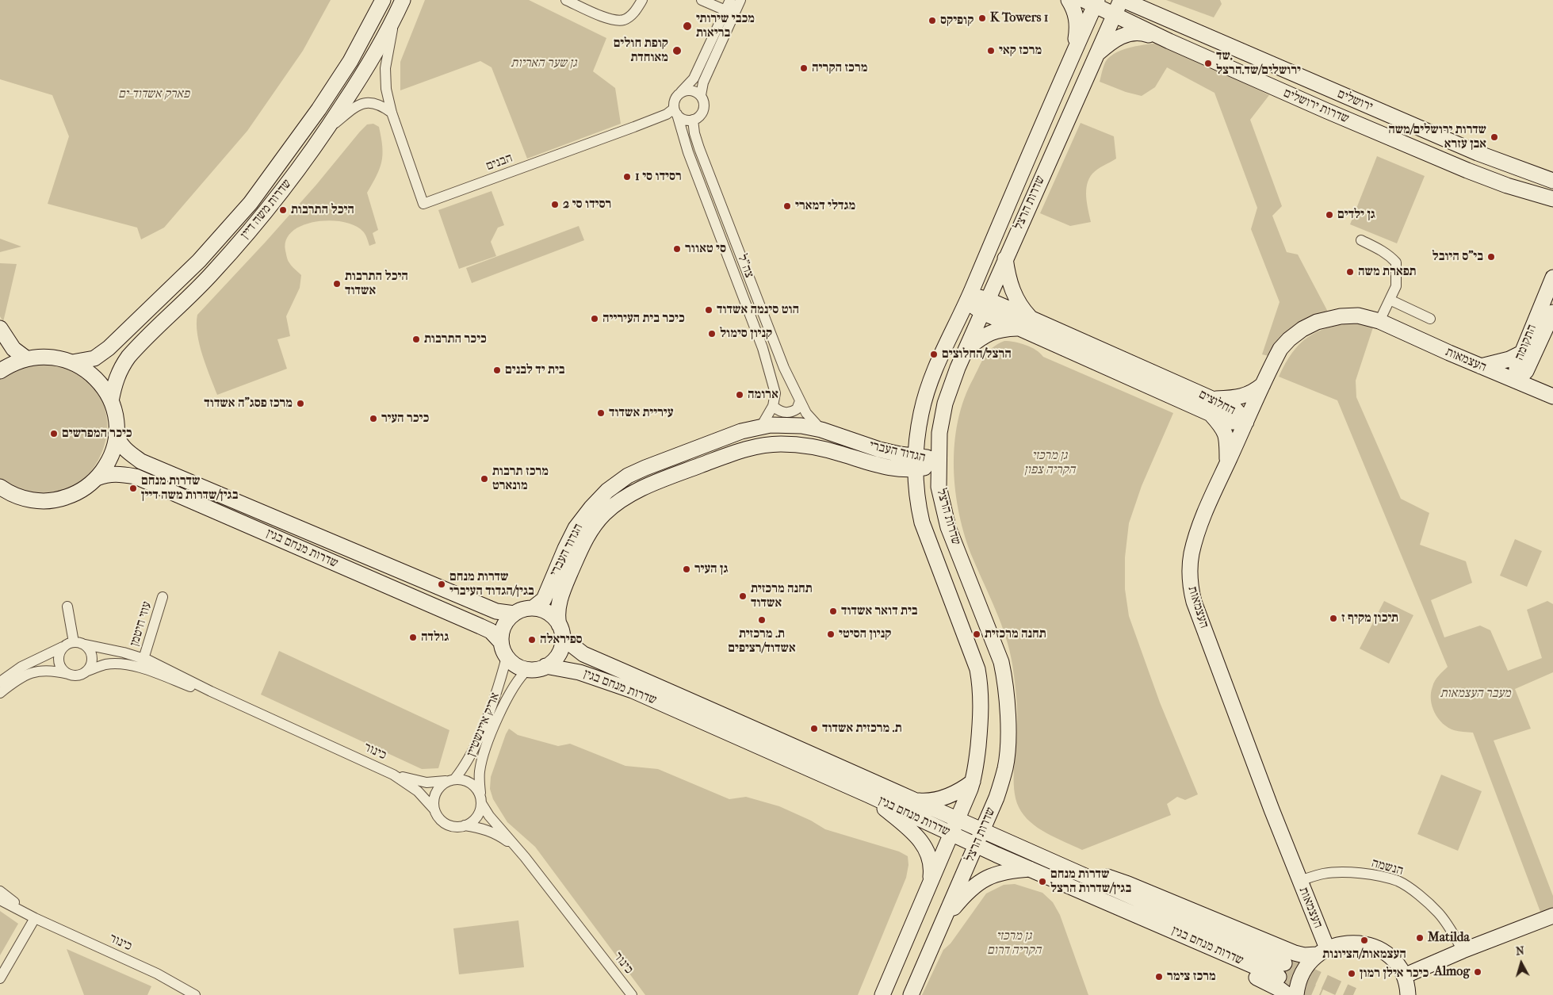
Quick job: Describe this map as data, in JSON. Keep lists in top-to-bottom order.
{
  "streets": {
    "main road": [
      "ירושלים",
      "שדרות ירושלים",
      "שדרות הרצל",
      "שדרות משה דיין",
      "התקומה",
      "העצמאות",
      "החלוצים",
      "הגדוד העברי",
      "שדרות מנחם בגין"
    ],
    "street": [
      "הבנים",
      "צה\"ל",
      "עוזי חיטמן",
      "אריק איינשטיין",
      "כינור",
      "הנשמה"
    ]
  },
  "crossings": [
    ["שדרות ירושלים", "שדרות הרצל"],
    ["הבנים", "שדרות משה דיין"],
    ["הבנים", "צה\"ל"],
    ["שדרות הרצל", "החלוצים"],
    ["שדרות הרצל", "הגדוד העברי"],
    ["שדרות הרצל", "שדרות מנחם בגין"],
    ["צה\"ל", "הגדוד העברי"],
    ["התקומה", "העצמאות"],
    ["העצמאות", "החלוצים"],
    ["העצמאות", "הנשמה"],
    ["הגדוד העברי", "שדרות מנחם בגין"],
    ["הגדוד העברי", "אריק איינשטיין"],
    ["שדרות מנחם בגין", "אריק איינשטיין"],
    ["עוזי חיטמן", "כינור"],
    ["אריק איינשטיין", "כינור"]
  ],
  "parks": [
    "גן שער האריות",
    "פארק אשדוד-ים",
    "גן מרכזי הקריה צפון",
    "מעבר העצמאות",
    "גן מרכזי הקריה דרום"
  ],
  "places": [
    "K Towers 1",
    "קופיקס",
    "מכבי שירותי בריאות",
    "קופת חולים מאוחדת",
    "מרכז קאי",
    "שד. ירושלים/שד.הרצל",
    "מרכז הקריה",
    "שדרות ירושלים/משה אבן עזרא",
    "רסידו סי 1",
    "רסידו סי 2",
    "מגדלי דמארי",
    "היכל התרבות",
    "גן ילדים",
    "סי טאוור",
    "בי\"ס היובל",
    "תפארת משה",
    "היכל התרבות אשדוד",
    "הוט סינמה אשדוד",
    "כיכר בית העירייה",
    "קניון סימול",
    "כיכר התרבות",
    "הרצל/החלוצים",
    "בית יד לבנים",
    "ארומה",
    "מרכז פסג\"ה אשדוד",
    "עיריית אשדוד",
    "כיכר העיר",
    "כיכר המפרשים",
    "מרכז תרבות מונארט",
    "שדרות מנחם בגין/שדרות משה דיין",
    "גן העיר",
    "שדרות מנחם בגין/הגדוד העיברי",
    "תחנה מרכזית אשדוד",
    "בית דואר אשדוד",
    "תיכון מקיף ז",
    "ת. מרכזית אשדוד/רציפים",
    "קניון הסיטי",
    "תחנה מרכזית",
    "גולדה",
    "ספיראלה",
    "ת. מרכזית אשדוד",
    "שדרות מנחם בגין/שדרות הרצל",
    "Matilda",
    "העצמאות/הציונות",
    "Almog",
    "כיכר אילן רמון",
    "מרכז צימר"
  ],
  "north": "top"
}
